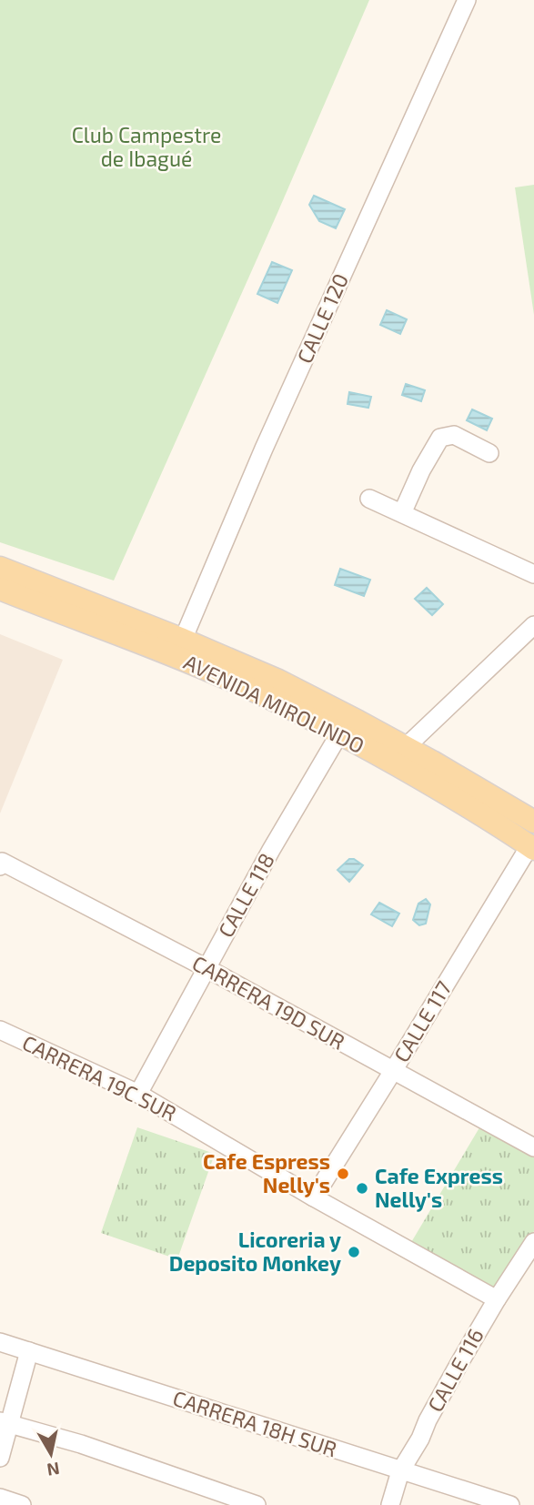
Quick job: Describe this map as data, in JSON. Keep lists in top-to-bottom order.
{
  "streets": {
    "main road": ["AVENIDA MIROLINDO"],
    "street": [
      "CALLE 120",
      "CALLE 118",
      "CARRERA 19D SUR",
      "CALLE 117",
      "CARRERA 19C SUR",
      "CALLE 116",
      "CARRERA 18H SUR"
    ]
  },
  "crossings": [
    ["CALLE 120", "AVENIDA MIROLINDO"],
    ["AVENIDA MIROLINDO", "CALLE 118"],
    ["AVENIDA MIROLINDO", "CALLE 117"],
    ["CALLE 118", "CARRERA 19D SUR"],
    ["CALLE 118", "CARRERA 19C SUR"],
    ["CARRERA 19D SUR", "CALLE 117"],
    ["CALLE 117", "CARRERA 19C SUR"],
    ["CARRERA 19C SUR", "CALLE 116"],
    ["CALLE 116", "CARRERA 18H SUR"]
  ],
  "parks": ["Club Campestre de Ibagué"],
  "places": ["Cafe Espress Nelly's", "Cafe Express Nelly's", "Licoreria y Deposito Monkey"],
  "north": "bottom"
}
